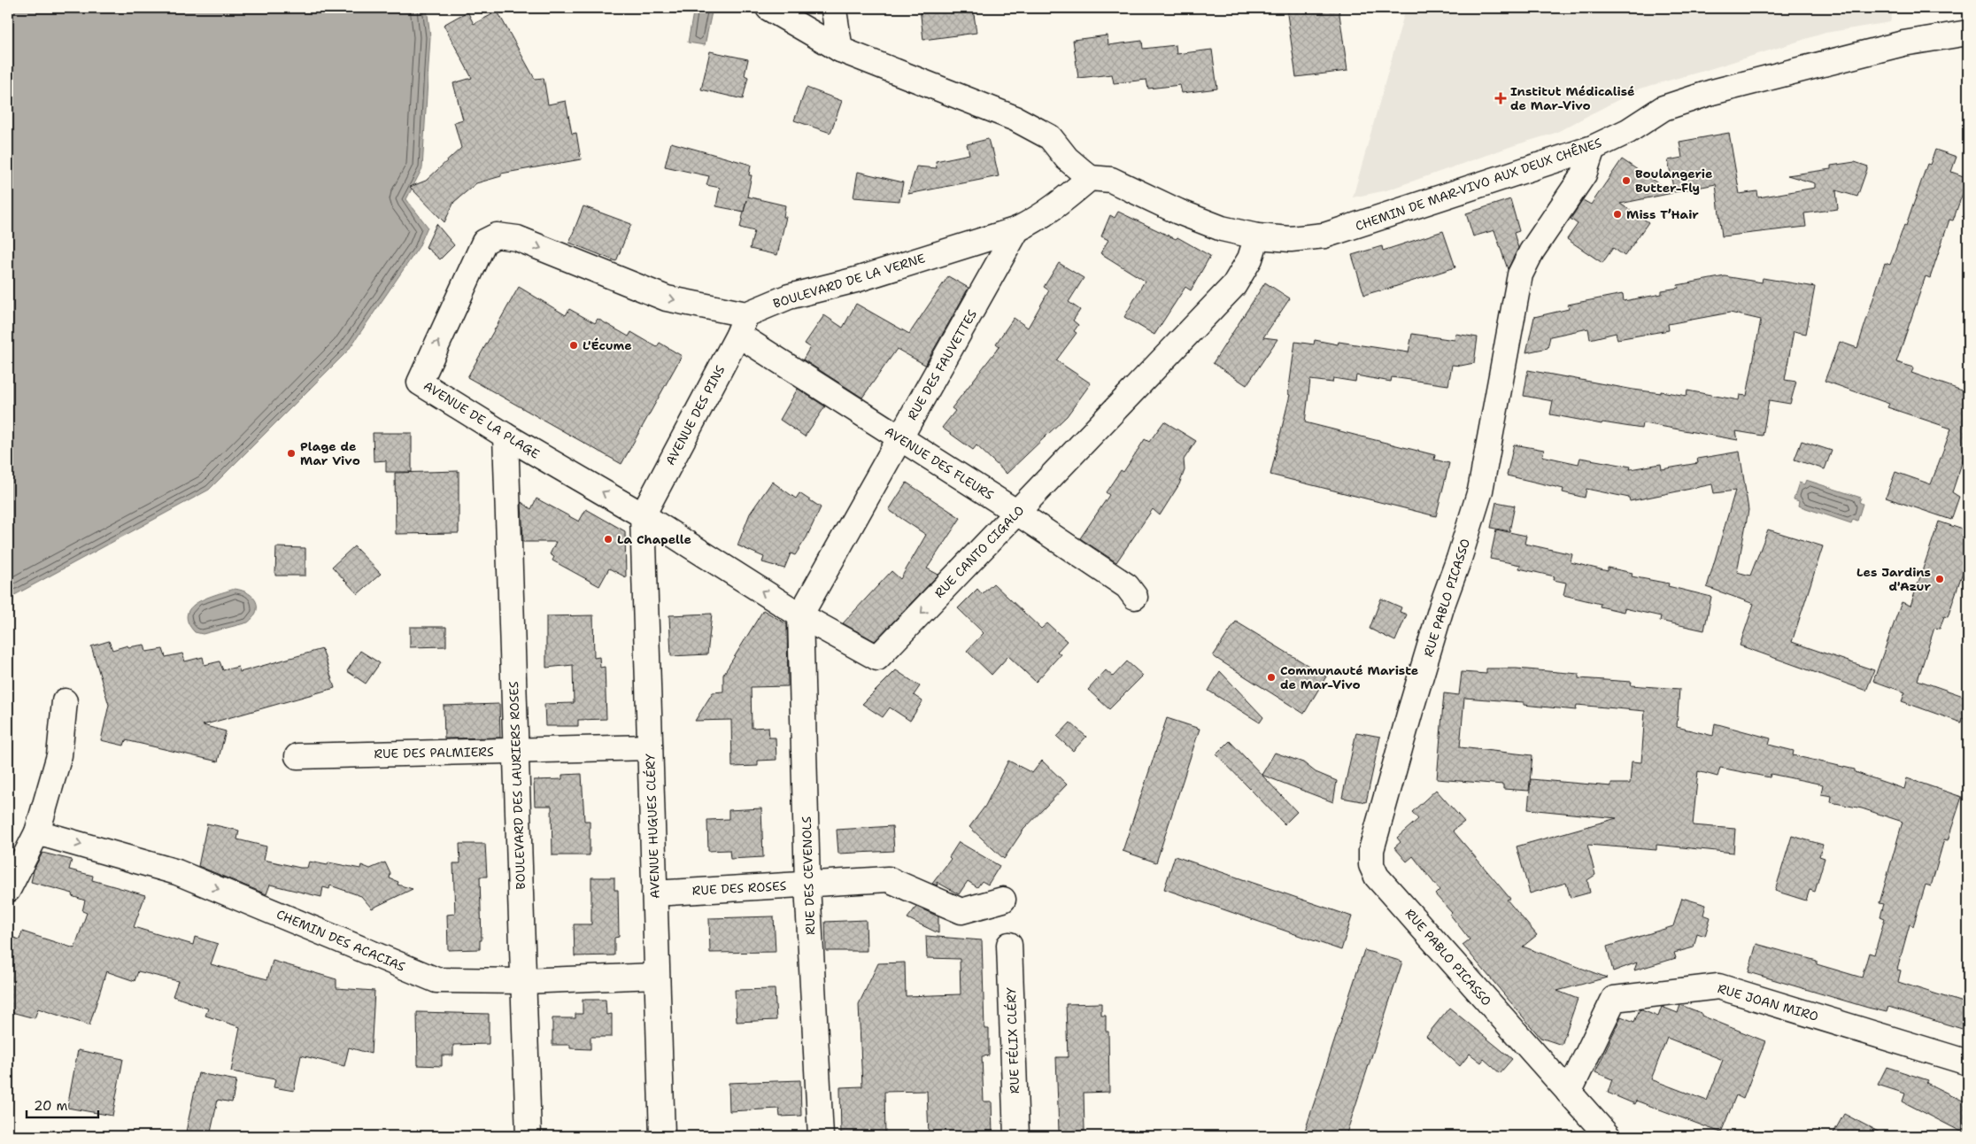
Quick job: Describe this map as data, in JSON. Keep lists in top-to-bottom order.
{
  "streets": {
    "street": [
      "CHEMIN DE MAR-VIVO AUX DEUX CHÊNES",
      "BOULEVARD DE LA VERNE",
      "RUE DES FAUVETTES",
      "AVENUE DES PINS",
      "AVENUE DE LA PLAGE",
      "AVENUE DES FLEURS",
      "RUE CANTO CIGALO",
      "RUE PABLO PICASSO",
      "RUE DES PALMIERS",
      "BOULEVARD DES LAURIERS ROSES",
      "AVENUE HUGUES CLÉRY",
      "RUE DES CEVENOLS",
      "RUE DES ROSES",
      "CHEMIN DES ACACIAS",
      "RUE JOAN MIRO",
      "RUE FÉLIX CLÉRY"
    ]
  },
  "crossings": [
    ["CHEMIN DE MAR-VIVO AUX DEUX CHÊNES", "BOULEVARD DE LA VERNE"],
    ["CHEMIN DE MAR-VIVO AUX DEUX CHÊNES", "RUE CANTO CIGALO"],
    ["CHEMIN DE MAR-VIVO AUX DEUX CHÊNES", "RUE PABLO PICASSO"],
    ["BOULEVARD DE LA VERNE", "RUE DES FAUVETTES"],
    ["BOULEVARD DE LA VERNE", "AVENUE DES PINS"],
    ["BOULEVARD DE LA VERNE", "AVENUE DE LA PLAGE"],
    ["BOULEVARD DE LA VERNE", "AVENUE DES FLEURS"],
    ["RUE DES FAUVETTES", "AVENUE DES FLEURS"],
    ["RUE DES FAUVETTES", "RUE CANTO CIGALO"],
    ["RUE DES FAUVETTES", "RUE DES CEVENOLS"],
    ["AVENUE DES PINS", "AVENUE DE LA PLAGE"],
    ["AVENUE DES PINS", "AVENUE DES FLEURS"],
    ["AVENUE DES PINS", "RUE CANTO CIGALO"],
    ["AVENUE DES PINS", "AVENUE HUGUES CLÉRY"],
    ["AVENUE DE LA PLAGE", "AVENUE DES FLEURS"],
    ["AVENUE DE LA PLAGE", "RUE CANTO CIGALO"],
    ["AVENUE DE LA PLAGE", "BOULEVARD DES LAURIERS ROSES"],
    ["AVENUE DE LA PLAGE", "AVENUE HUGUES CLÉRY"],
    ["AVENUE DES FLEURS", "RUE CANTO CIGALO"],
    ["RUE CANTO CIGALO", "AVENUE HUGUES CLÉRY"],
    ["RUE CANTO CIGALO", "RUE DES CEVENOLS"],
    ["RUE PABLO PICASSO", "RUE JOAN MIRO"],
    ["RUE DES PALMIERS", "BOULEVARD DES LAURIERS ROSES"],
    ["RUE DES PALMIERS", "AVENUE HUGUES CLÉRY"],
    ["BOULEVARD DES LAURIERS ROSES", "CHEMIN DES ACACIAS"],
    ["AVENUE HUGUES CLÉRY", "RUE DES ROSES"],
    ["AVENUE HUGUES CLÉRY", "CHEMIN DES ACACIAS"],
    ["RUE DES CEVENOLS", "RUE DES ROSES"]
  ],
  "one_way": ["CHEMIN DES ACACIAS"],
  "places": {
    "health": ["Institut Médicalisé de Mar-Vivo"],
    "other": [
      "Boulangerie Butter-Fly",
      "Miss T’Hair",
      "L'Écume",
      "Plage de Mar Vivo",
      "La Chapelle",
      "Les Jardins d'Azur",
      "Communauté Mariste de Mar-Vivo"
    ]
  },
  "scale_bar": "20 m"
}
